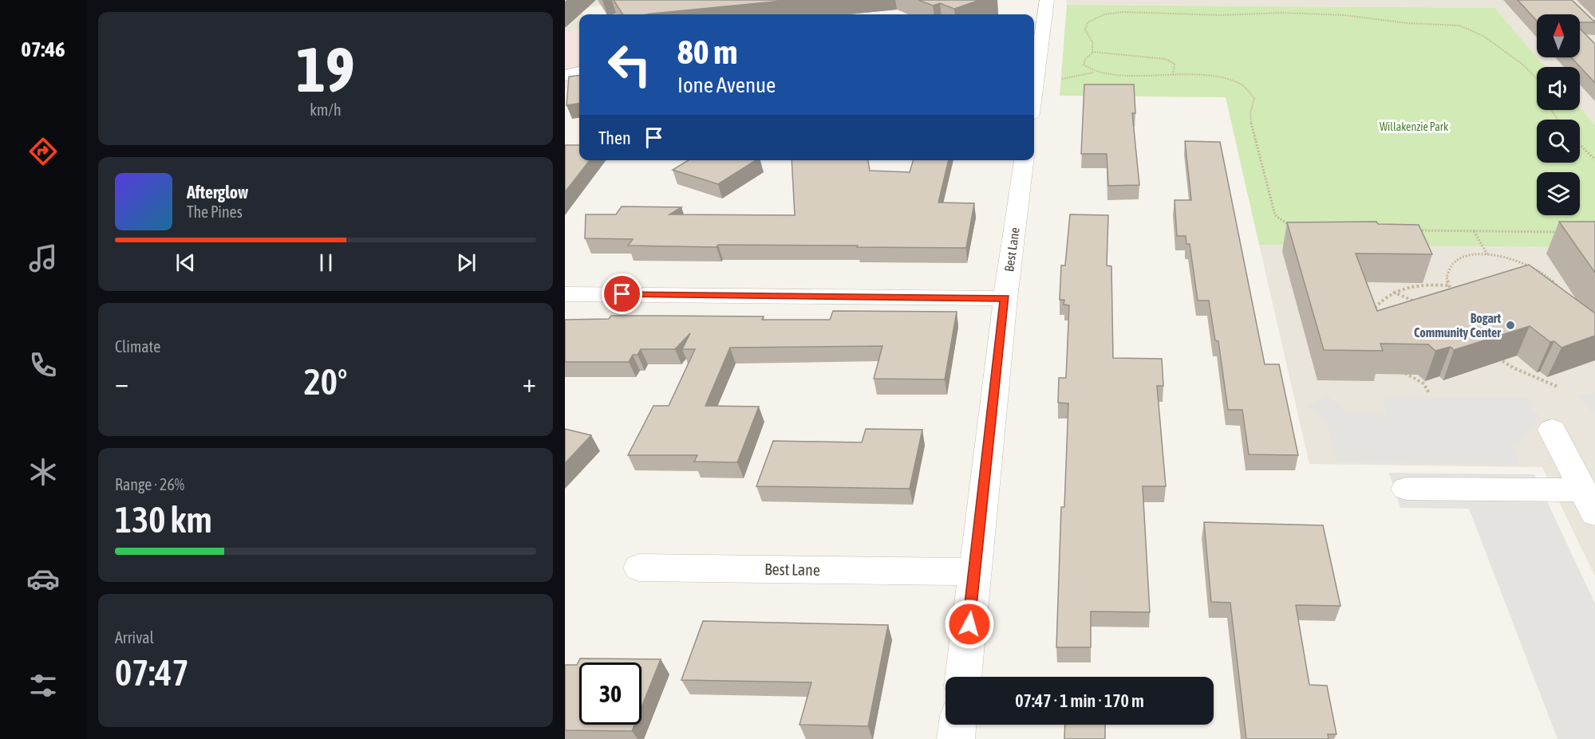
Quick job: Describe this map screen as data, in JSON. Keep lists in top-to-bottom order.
{
  "streets": {
    "street": ["Best Lane"]
  },
  "parks": ["Willakenzie Park"],
  "places": ["Bogart Community Center"],
  "north": "top",
  "page": {
    "tabs": "07:46",
    "tile": [
      ["19", "km/h"],
      "Climate",
      ["Range · 26%", "130 km"],
      ["Arrival", "07:47"]
    ],
    "turn": ["80 m", "Ione Avenue"],
    "then": "Then",
    "song": ["Afterglow", "The Pines"],
    "heat": ["−", "20°", "+"],
    "limit": "30",
    "trip": "07:47 · 1 min · 170 m"
  }
}
